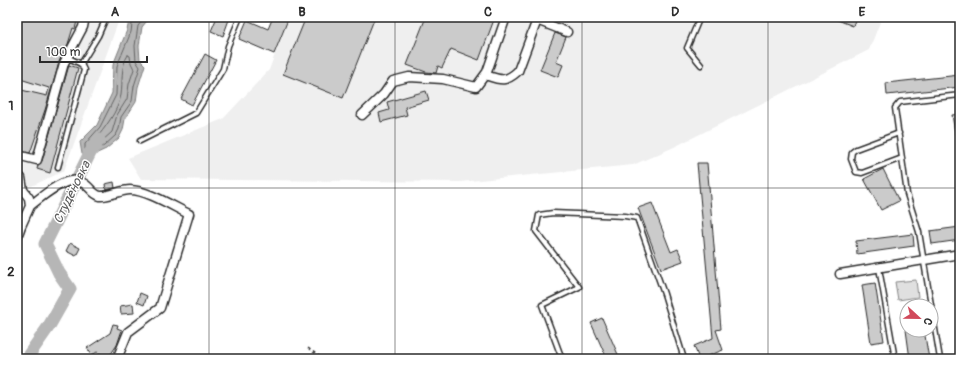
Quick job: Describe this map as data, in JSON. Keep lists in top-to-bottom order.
{
  "water": ["Студёновка"],
  "scale_bar": "100 m",
  "north": "right",
  "grid": {
    "columns": [
      "A",
      "B",
      "C",
      "D",
      "E"
    ],
    "rows": ["1", "2"]
  }
}
